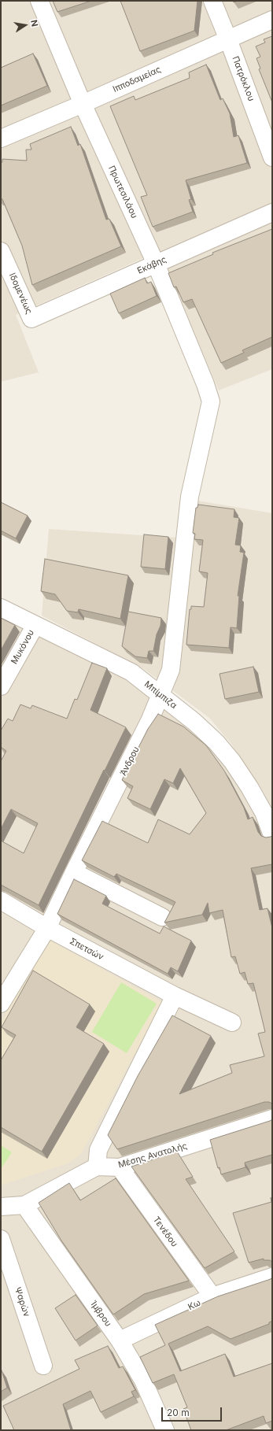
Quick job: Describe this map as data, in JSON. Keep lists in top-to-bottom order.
{
  "streets": {
    "street": [
      "Πατρόκλου",
      "Ιπποδαμείας",
      "Πρωτεσιλάου",
      "Εκάβης",
      "Ιδομενέως",
      "Μυκόνου",
      "Μπίμπιζα",
      "Άνδρου",
      "Σπετσών",
      "Μέσης Ανατολής",
      "Τενέδου",
      "Ψαρών",
      "Κω",
      "Ίμβρου"
    ]
  },
  "crossings": [
    ["Πατρόκλου", "Ιπποδαμείας"],
    ["Ιπποδαμείας", "Πρωτεσιλάου"],
    ["Πρωτεσιλάου", "Εκάβης"],
    ["Πρωτεσιλάου", "Άνδρου"],
    ["Εκάβης", "Ιδομενέως"],
    ["Μυκόνου", "Μπίμπιζα"],
    ["Μπίμπιζα", "Άνδρου"],
    ["Άνδρου", "Σπετσών"],
    ["Μέσης Ανατολής", "Τενέδου"],
    ["Τενέδου", "Κω"],
    ["Κω", "Ίμβρου"]
  ],
  "scale_bar": "20 m",
  "north": "right"
}
